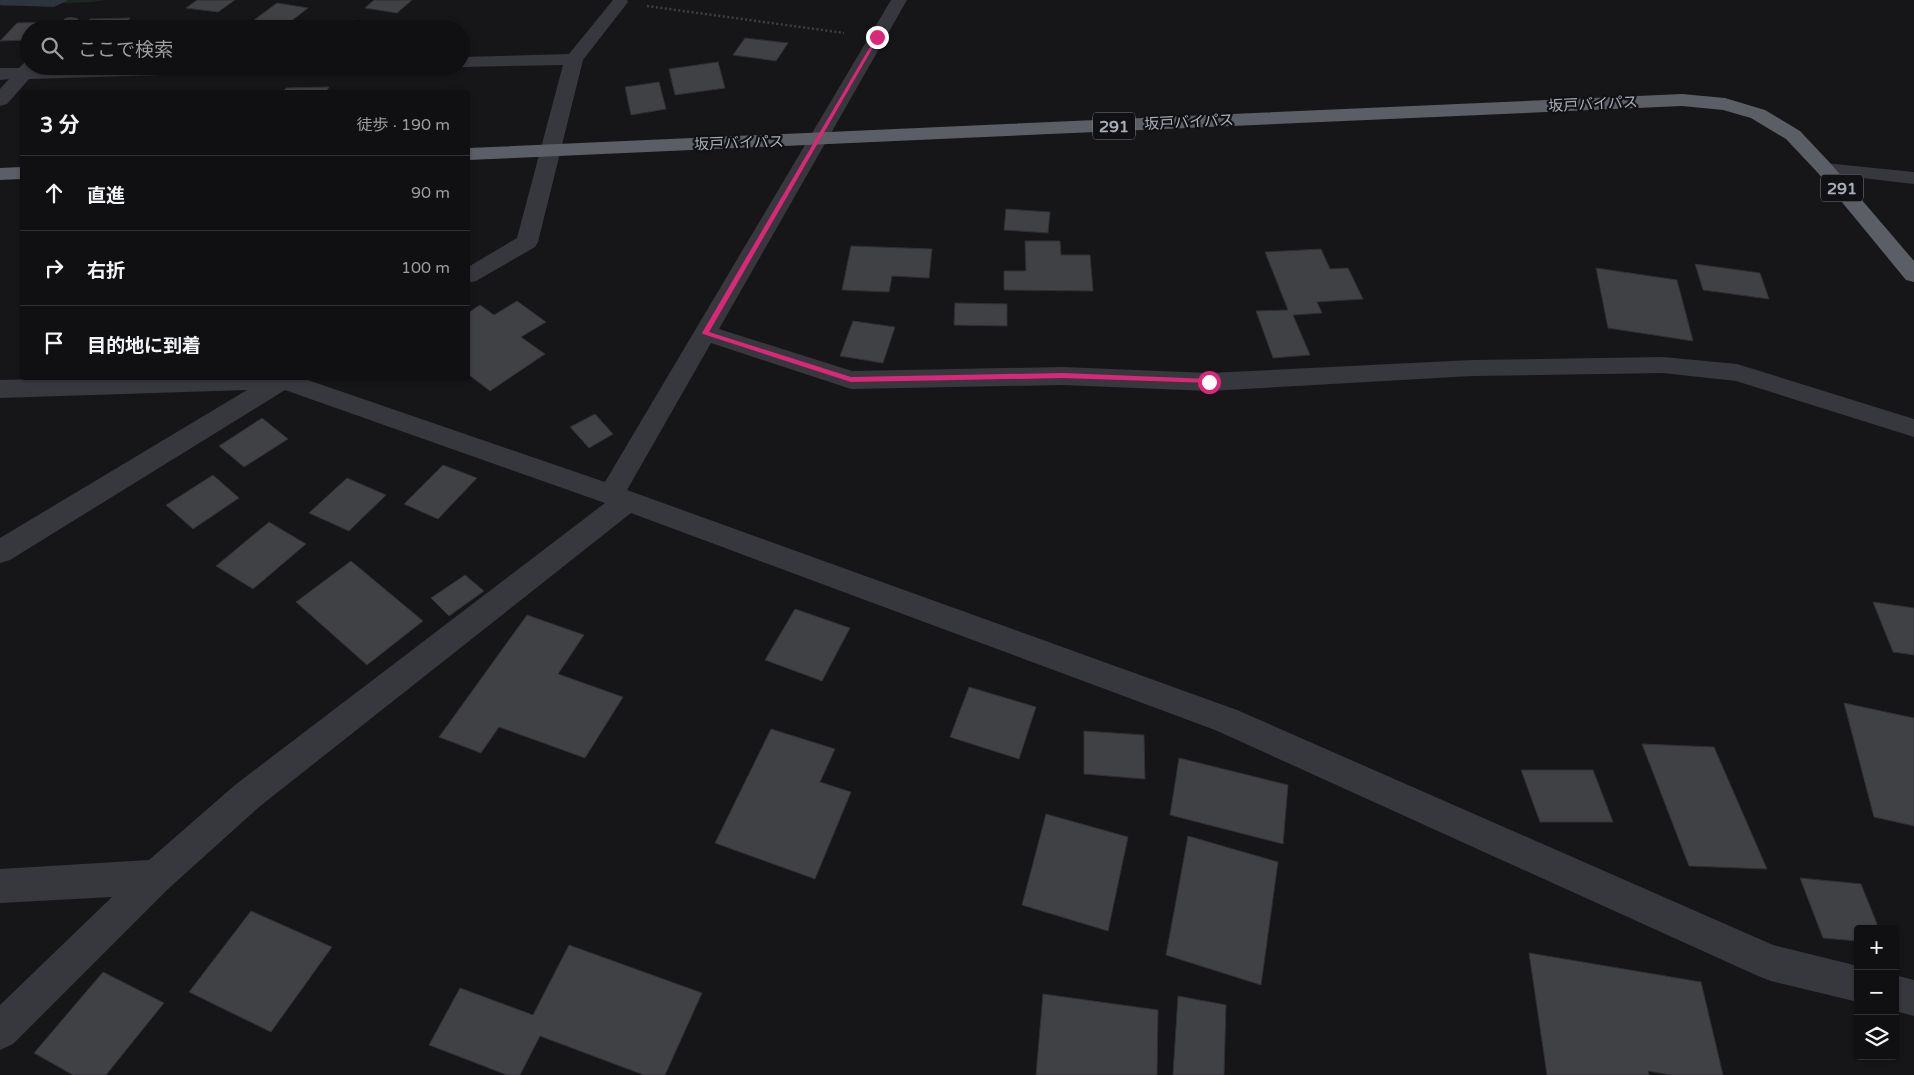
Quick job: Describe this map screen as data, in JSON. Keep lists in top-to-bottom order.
{
  "streets": {
    "highway": ["坂戸バイパス", "291"]
  },
  "crossings": [
    ["坂戸バイパス", "291"]
  ],
  "page": {
    "search": "ここで検索",
    "heading": ["3 分", "徒歩 · 190 m"],
    "list": [
      ["直進", "90 m"],
      ["右折", "100 m"],
      "目的地に到着"
    ],
    "map_buttons": ["+", "−"]
  }
}
